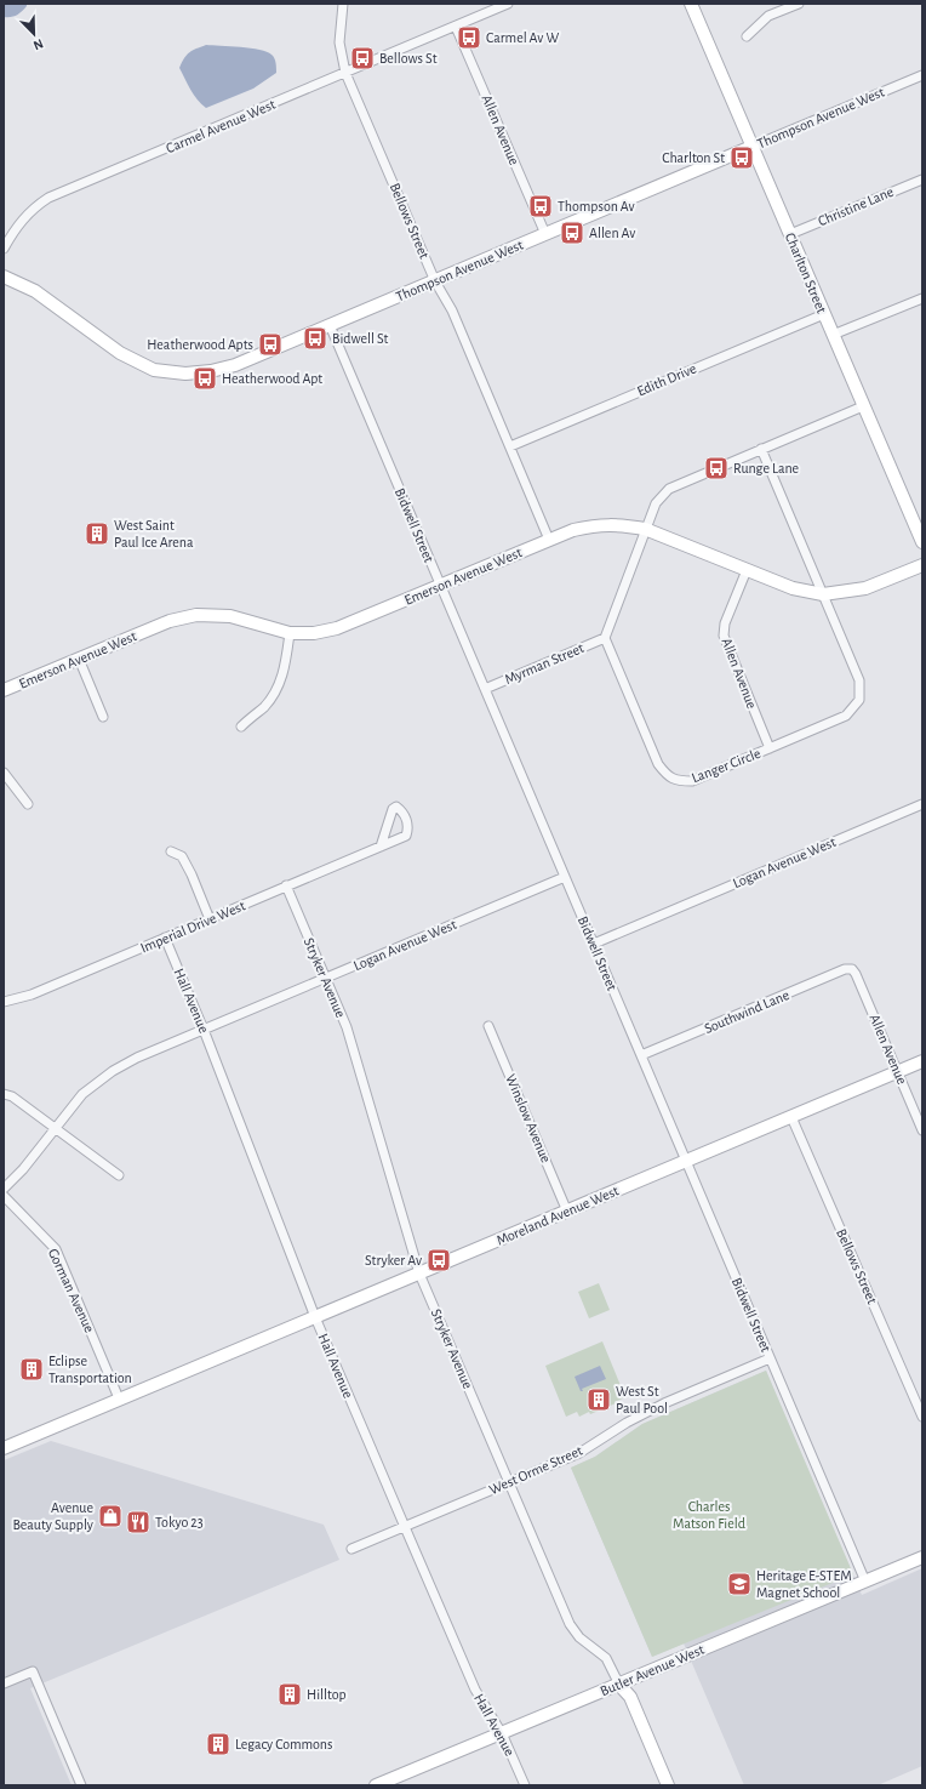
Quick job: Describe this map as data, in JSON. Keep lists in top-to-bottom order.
{
  "streets": {
    "street": [
      "Thompson Avenue West",
      "Carmel Avenue West",
      "Allen Avenue",
      "Christine Lane",
      "Bellows Street",
      "Charlton Street",
      "Edith Drive",
      "Bidwell Street",
      "Emerson Avenue West",
      "Myrman Street",
      "Langer Circle",
      "Logan Avenue West",
      "Imperial Drive West",
      "Stryker Avenue",
      "Hall Avenue",
      "Southwind Lane",
      "Winslow Avenue",
      "Moreland Avenue West",
      "Gorman Avenue",
      "West Orme Street",
      "Butler Avenue West"
    ]
  },
  "crossings": [
    ["Thompson Avenue West", "Allen Avenue"],
    ["Thompson Avenue West", "Bellows Street"],
    ["Thompson Avenue West", "Charlton Street"],
    ["Thompson Avenue West", "Bidwell Street"],
    ["Carmel Avenue West", "Allen Avenue"],
    ["Carmel Avenue West", "Bellows Street"],
    ["Allen Avenue", "Emerson Avenue West"],
    ["Allen Avenue", "Langer Circle"],
    ["Allen Avenue", "Southwind Lane"],
    ["Allen Avenue", "Moreland Avenue West"],
    ["Christine Lane", "Charlton Street"],
    ["Bellows Street", "Edith Drive"],
    ["Bellows Street", "Emerson Avenue West"],
    ["Bellows Street", "Moreland Avenue West"],
    ["Charlton Street", "Edith Drive"],
    ["Bidwell Street", "Emerson Avenue West"],
    ["Bidwell Street", "Myrman Street"],
    ["Bidwell Street", "Logan Avenue West"],
    ["Bidwell Street", "Southwind Lane"],
    ["Bidwell Street", "Moreland Avenue West"],
    ["Bidwell Street", "West Orme Street"],
    ["Bidwell Street", "Butler Avenue West"],
    ["Emerson Avenue West", "Langer Circle"],
    ["Myrman Street", "Langer Circle"],
    ["Logan Avenue West", "Stryker Avenue"],
    ["Logan Avenue West", "Hall Avenue"],
    ["Imperial Drive West", "Stryker Avenue"],
    ["Imperial Drive West", "Hall Avenue"],
    ["Stryker Avenue", "Moreland Avenue West"],
    ["Stryker Avenue", "West Orme Street"],
    ["Stryker Avenue", "Butler Avenue West"],
    ["Hall Avenue", "Moreland Avenue West"],
    ["Hall Avenue", "West Orme Street"],
    ["Hall Avenue", "Butler Avenue West"],
    ["Winslow Avenue", "Moreland Avenue West"],
    ["Moreland Avenue West", "Gorman Avenue"]
  ],
  "parks": ["Charles Matson Field"],
  "places": {
    "bus stop": [
      "Carmel Av W",
      "Bellows St",
      "Charlton St",
      "Thompson Av",
      "Allen Av",
      "Bidwell St",
      "Heatherwood Apts",
      "Heatherwood Apt",
      "Runge Lane",
      "Stryker Av"
    ],
    "building": [
      "West Saint Paul Ice Arena",
      "Eclipse Transportation",
      "West St Paul Pool",
      "Hilltop",
      "Legacy Commons"
    ],
    "shop": ["Avenue Beauty Supply"],
    "restaurant": ["Tokyo 23"],
    "school or university": ["Heritage E-STEM Magnet School"]
  },
  "north": "bottom right"
}
